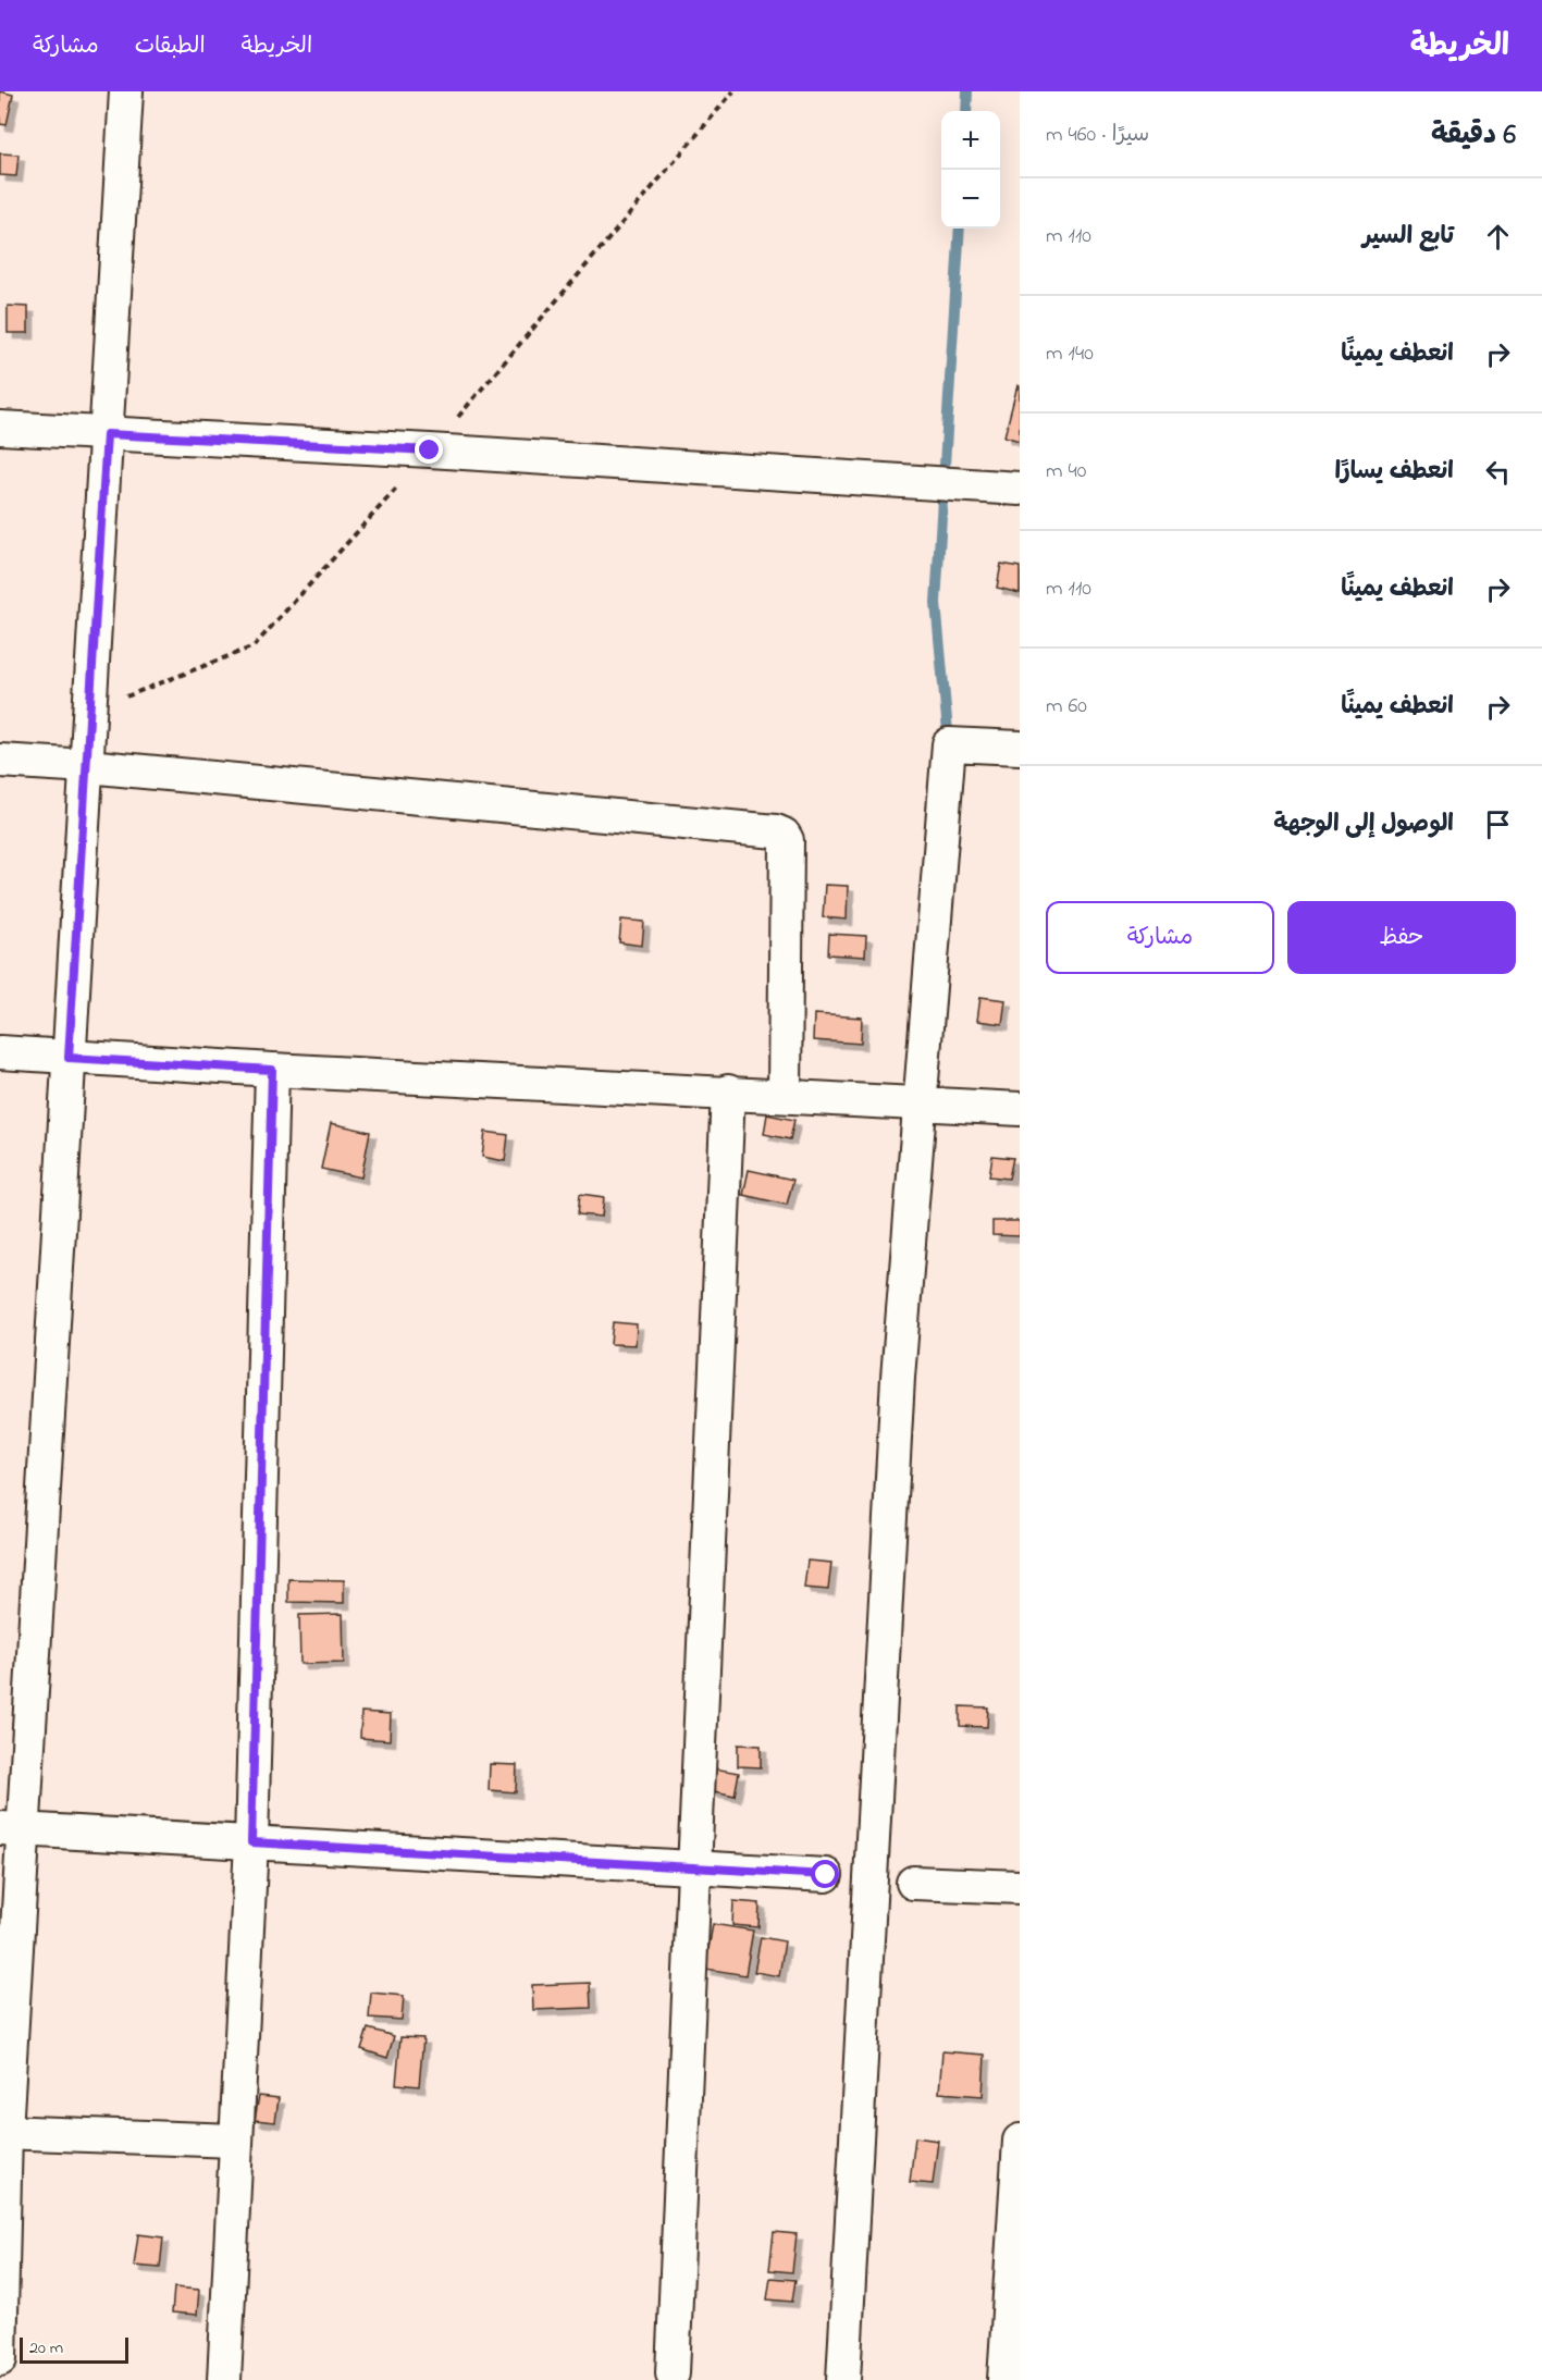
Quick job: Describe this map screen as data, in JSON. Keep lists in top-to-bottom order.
{
  "scale_bar": "20 m",
  "page": {
    "header": "الخريطة",
    "nav": ["الخريطة", "الطبقات", "مشاركة"],
    "heading": ["6 دقيقة", "سيرًا · 460 m"],
    "map_buttons": ["+", "−"],
    "list": [
      ["تابع السير", "110 m"],
      ["انعطف يمينًا", "140 m"],
      ["انعطف يسارًا", "40 m"],
      ["انعطف يمينًا", "110 m"],
      ["انعطف يمينًا", "60 m"],
      "الوصول إلى الوجهة"
    ],
    "buttons": ["حفظ", "مشاركة"],
    "scale": "20 m"
  }
}
